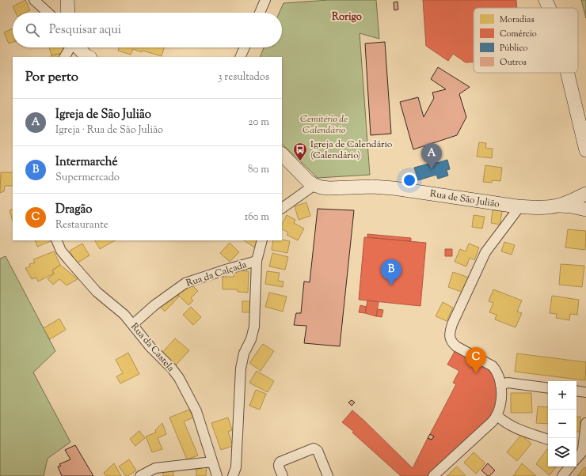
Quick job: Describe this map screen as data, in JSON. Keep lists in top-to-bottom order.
{
  "streets": {
    "street": ["Rua de São Julião", "Rua da Calçada", "Rua da Castela"]
  },
  "crossings": [
    ["Rua da Calçada", "Rua da Castela"]
  ],
  "districts": ["Rorigo"],
  "parks": ["Cemitério de Calendário"],
  "places": {
    "bus stop": ["Igreja de Calendário (Calendário)"]
  },
  "legend": [
    "Moradias",
    "Comércio",
    "Público",
    "Outros"
  ],
  "page": {
    "search": "Pesquisar aqui",
    "heading": ["Por perto", "3 resultados"],
    "list": [
      {
        "mark": "A",
        "name": "Igreja de São Julião",
        "note": "Igreja · Rua de São Julião",
        "value": "20 m"
      },
      {
        "mark": "B",
        "name": "Intermarché",
        "note": "Supermercado",
        "value": "80 m"
      },
      {
        "mark": "C",
        "name": "Dragão",
        "note": "Restaurante",
        "value": "160 m"
      }
    ],
    "pins": ["A", "B", "C"],
    "map_buttons": ["+", "−"]
  }
}
